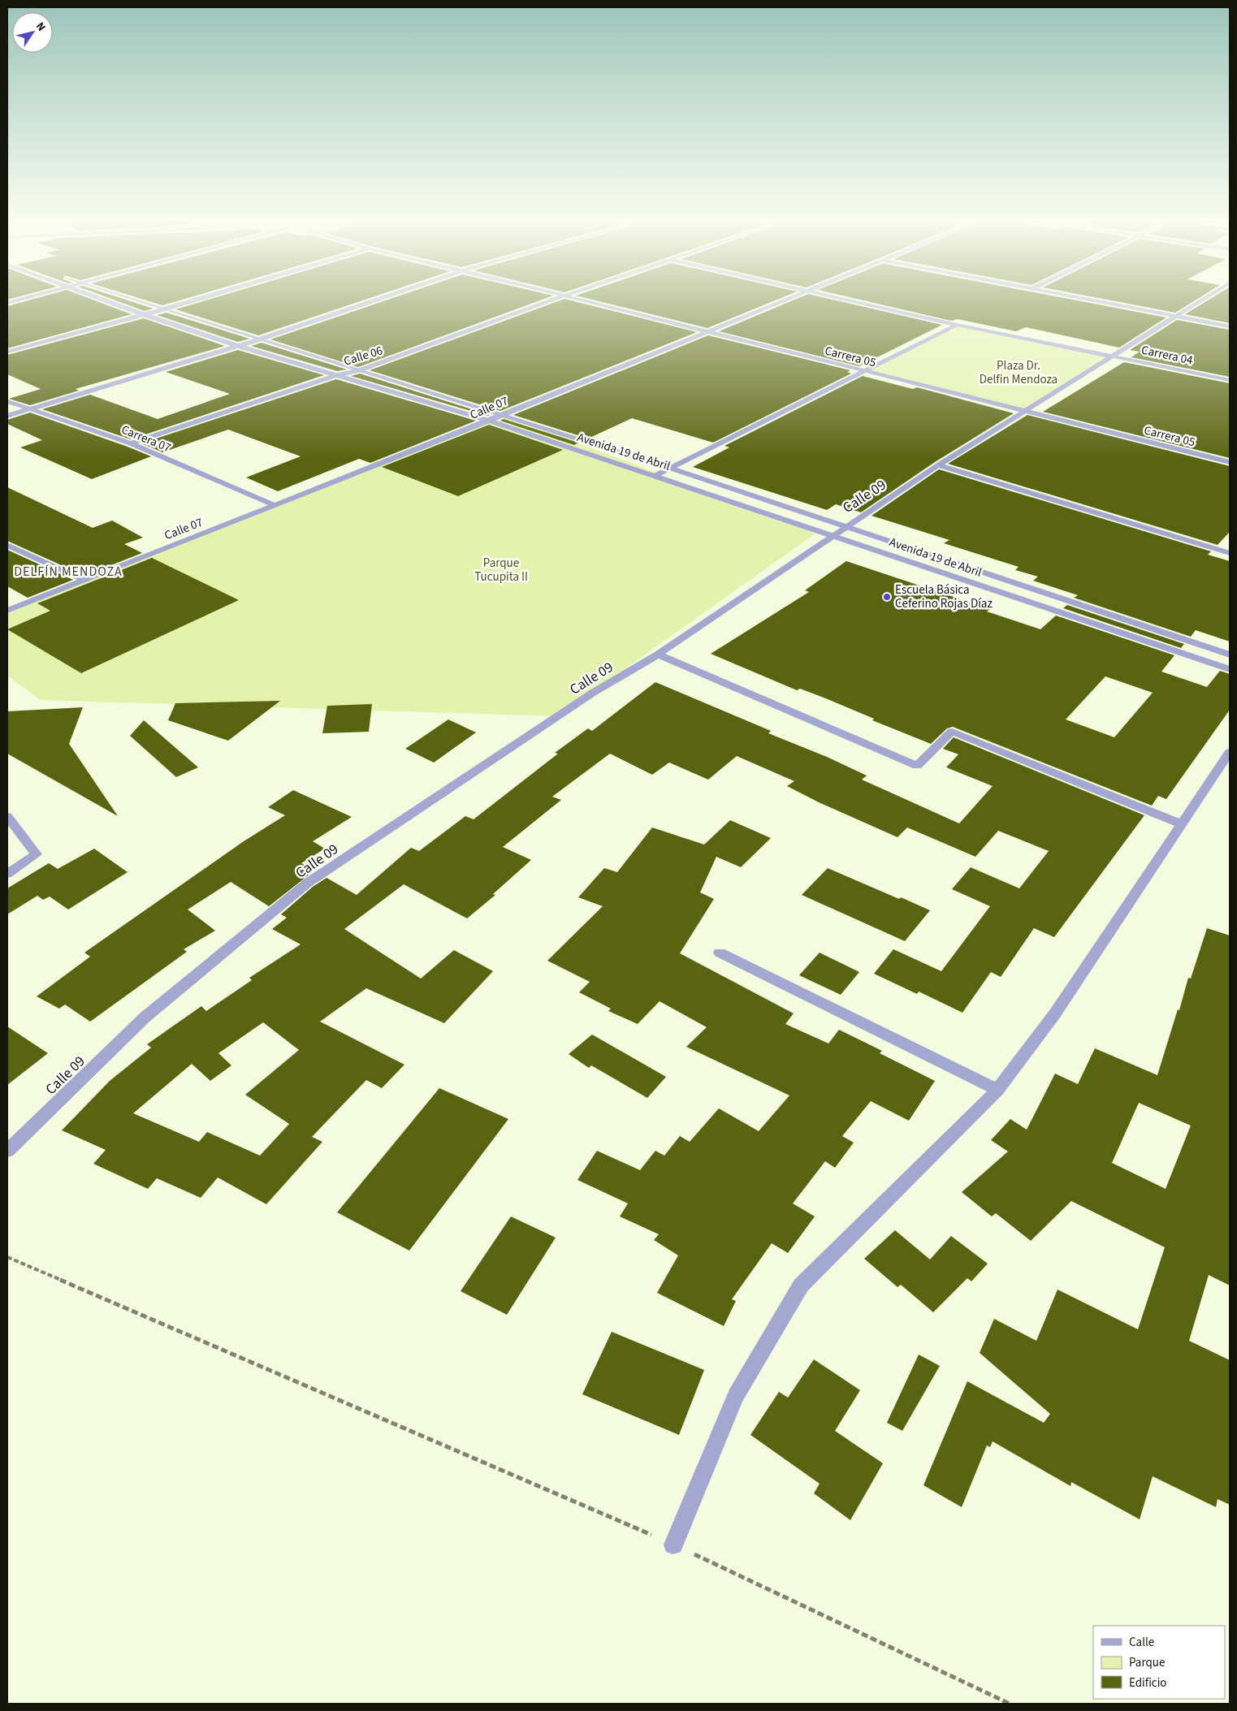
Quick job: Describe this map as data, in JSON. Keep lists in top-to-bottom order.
{
  "streets": {
    "street": [
      "Carrera 04",
      "Calle 06",
      "Carrera 05",
      "Calle 07",
      "Carrera 07",
      "Avenida 19 de Abril",
      "Calle 09"
    ]
  },
  "crossings": [
    ["Carrera 04", "Calle 09"],
    ["Calle 06", "Carrera 07"],
    ["Calle 06", "Avenida 19 de Abril"],
    ["Carrera 05", "Calle 07"],
    ["Carrera 05", "Calle 09"],
    ["Calle 07", "Carrera 07"],
    ["Calle 07", "Avenida 19 de Abril"],
    ["Avenida 19 de Abril", "Calle 09"]
  ],
  "districts": ["DELFÍN MENDOZA"],
  "parks": ["Plaza Dr. Delfin Mendoza", "Parque Tucupita II"],
  "places": ["Escuela Básica Ceferino Rojas Díaz"],
  "legend": ["Calle", "Parque", "Edificio"],
  "north": "top right"
}
